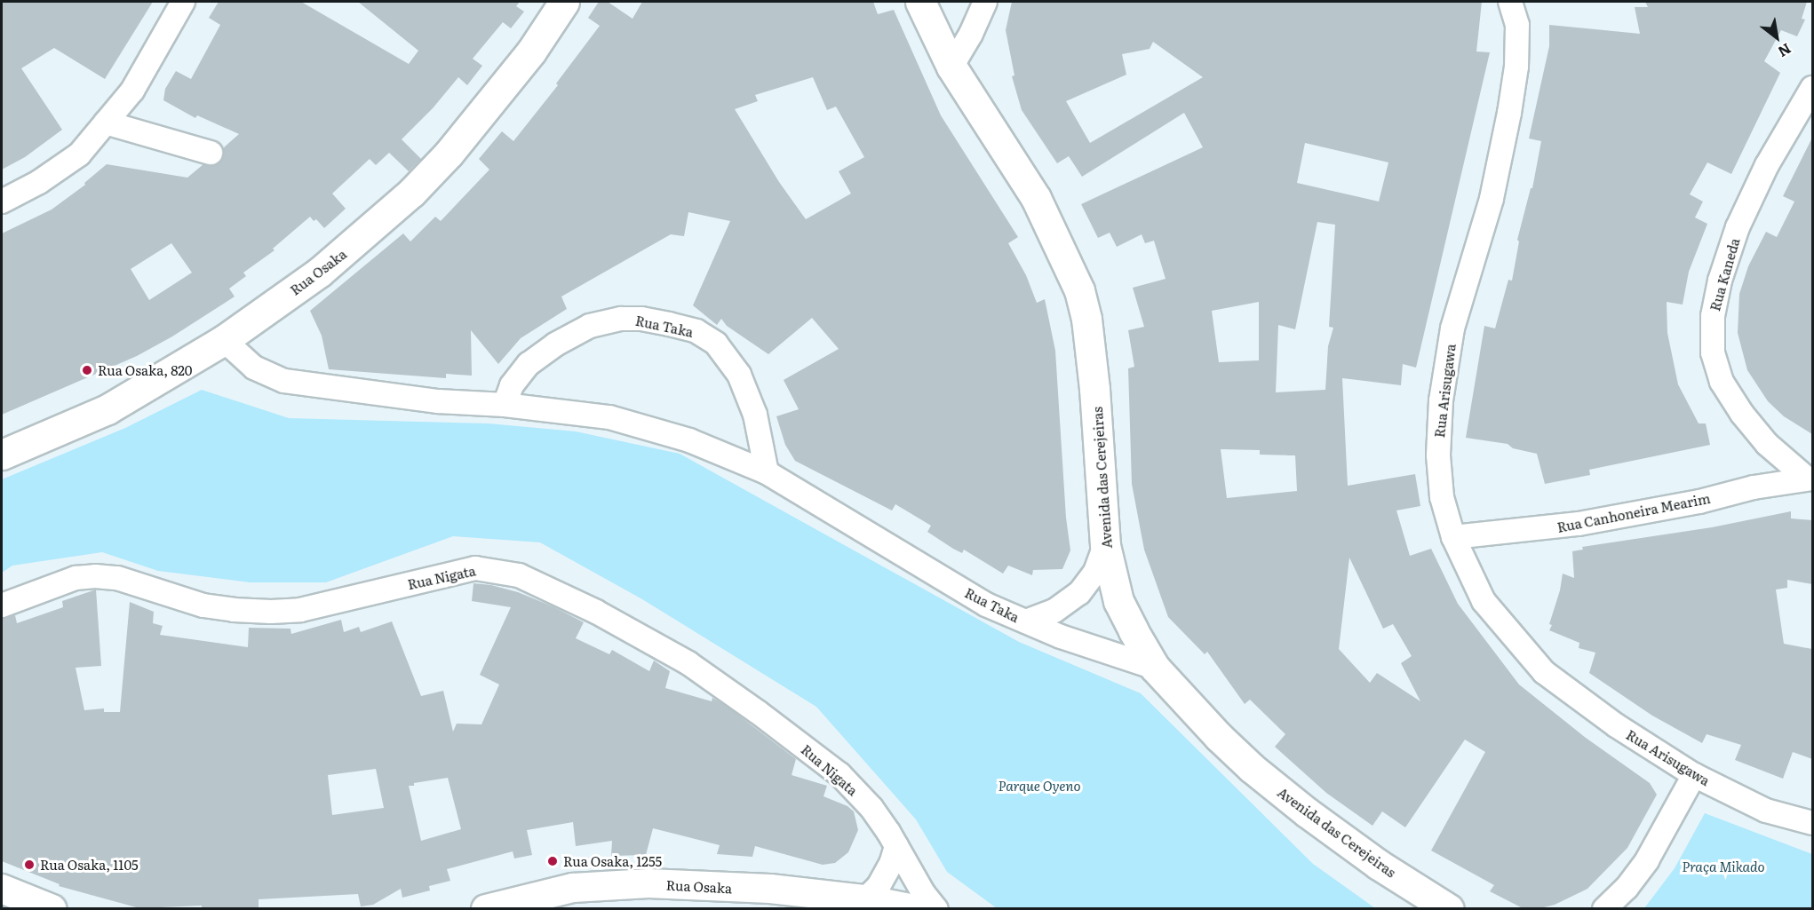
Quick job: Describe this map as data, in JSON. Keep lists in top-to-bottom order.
{
  "streets": {
    "main road": ["Rua Osaka", "Avenida das Cerejeiras"],
    "street": [
      "Rua Kaneda",
      "Rua Taka",
      "Rua Arisugawa",
      "Rua Canhoneira Mearim",
      "Rua Nigata"
    ]
  },
  "crossings": [
    ["Rua Osaka", "Rua Taka"],
    ["Rua Kaneda", "Rua Canhoneira Mearim"],
    ["Rua Taka", "Avenida das Cerejeiras"],
    ["Rua Arisugawa", "Rua Canhoneira Mearim"]
  ],
  "parks": ["Parque Oyeno", "Praça Mikado"],
  "places": ["Rua Osaka, 820", "Rua Osaka, 1255", "Rua Osaka, 1105"],
  "north": "bottom right"
}
